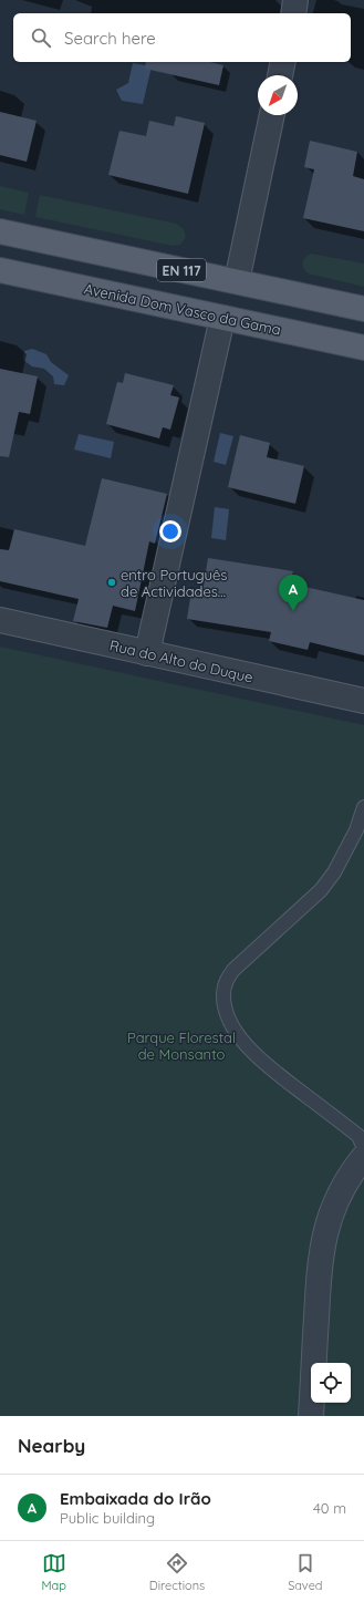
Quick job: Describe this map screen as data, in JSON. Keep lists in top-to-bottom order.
{
  "streets": {
    "main road": ["EN 117", "Avenida Dom Vasco da Gama"],
    "street": ["Rua do Alto do Duque"]
  },
  "parks": ["Parque Florestal de Monsanto"],
  "places": ["entro Português de Actividades…"],
  "north": "bottom left",
  "page": {
    "search": "Search here",
    "pins": "A",
    "heading": "Nearby",
    "list": [
      {
        "mark": "A",
        "name": "Embaixada do Irão",
        "note": "Public building",
        "value": "40 m"
      }
    ],
    "nav": ["Map", "Directions", "Saved"]
  }
}
